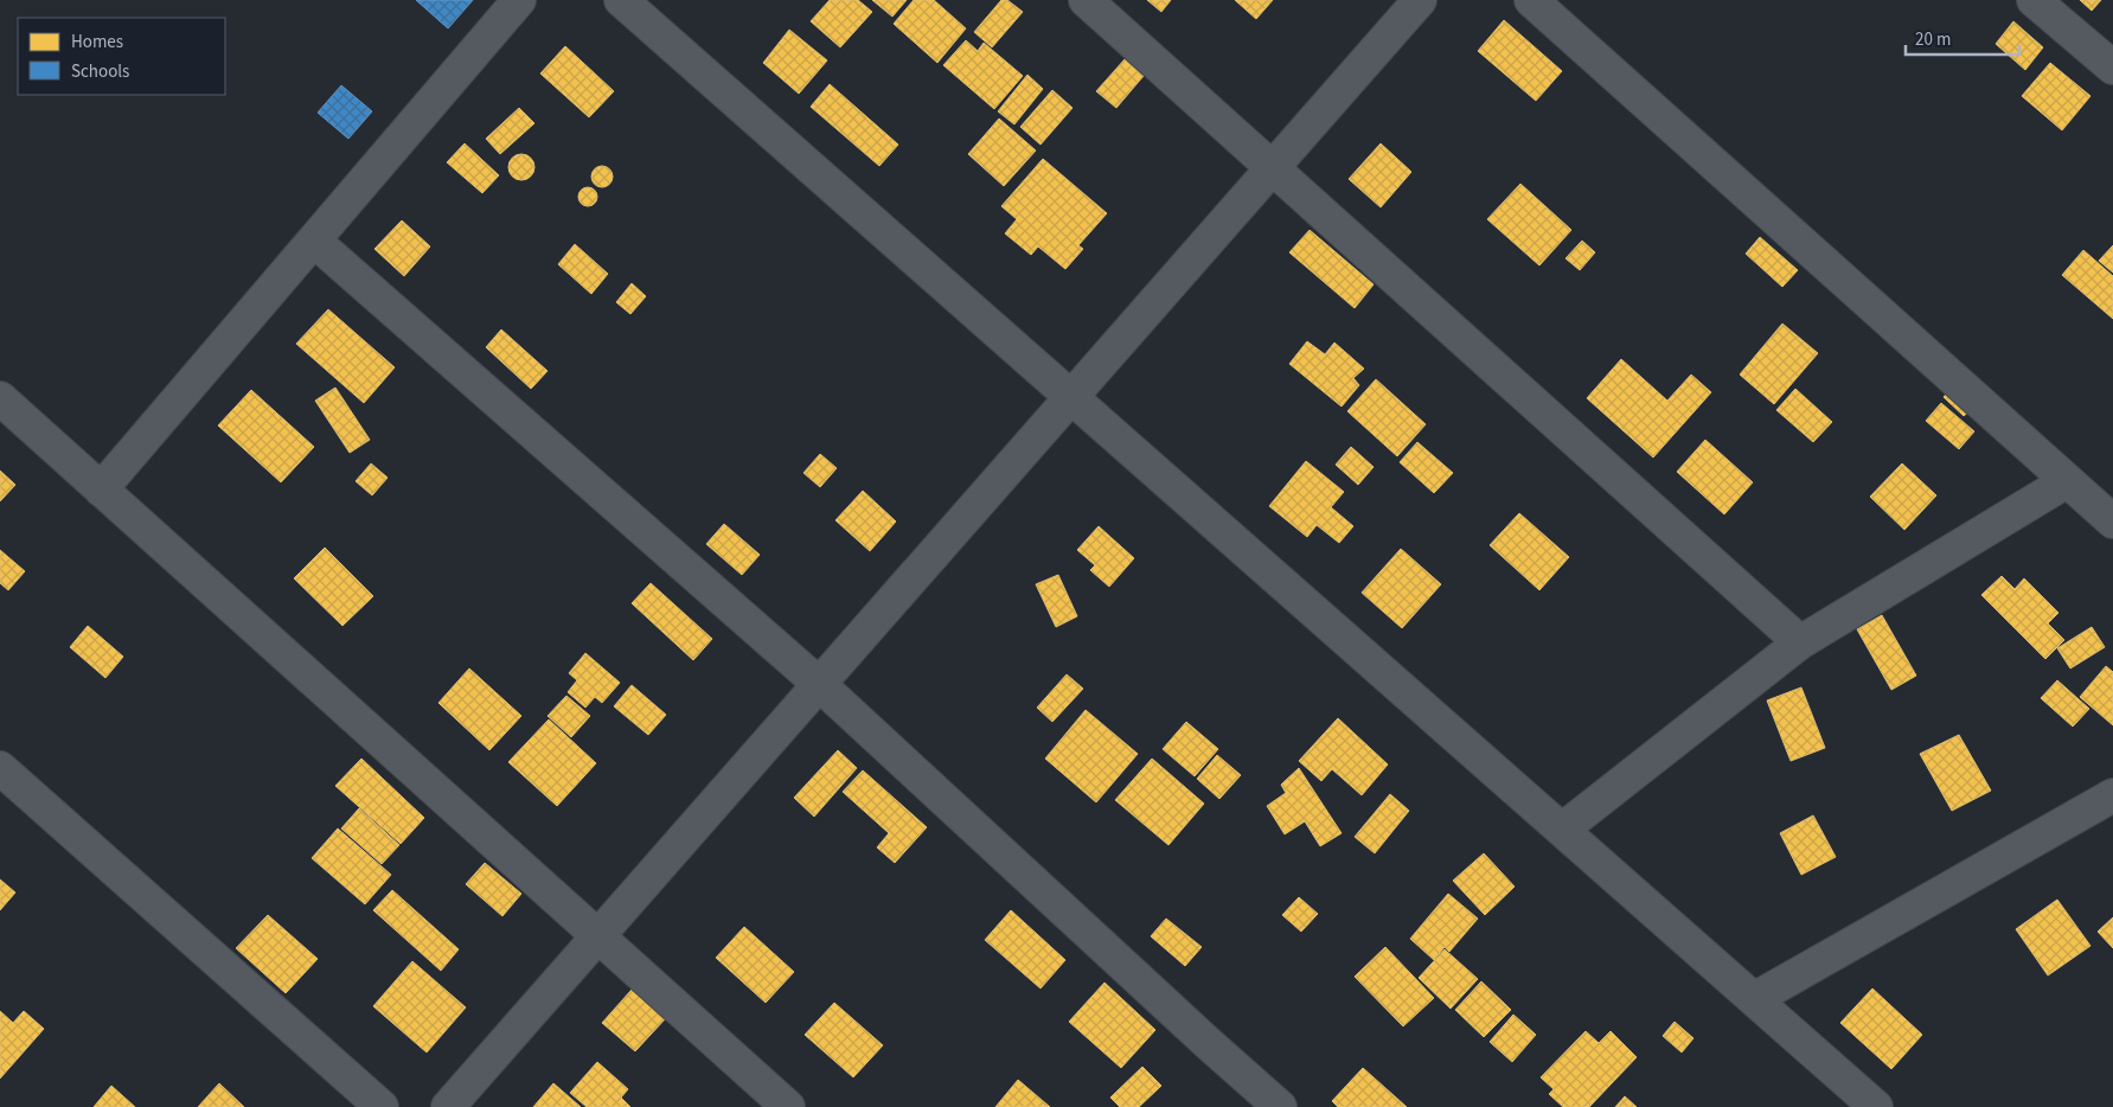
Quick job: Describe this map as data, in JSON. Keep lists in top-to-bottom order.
{
  "legend": ["Homes", "Schools"],
  "scale_bar": "20 m"
}
